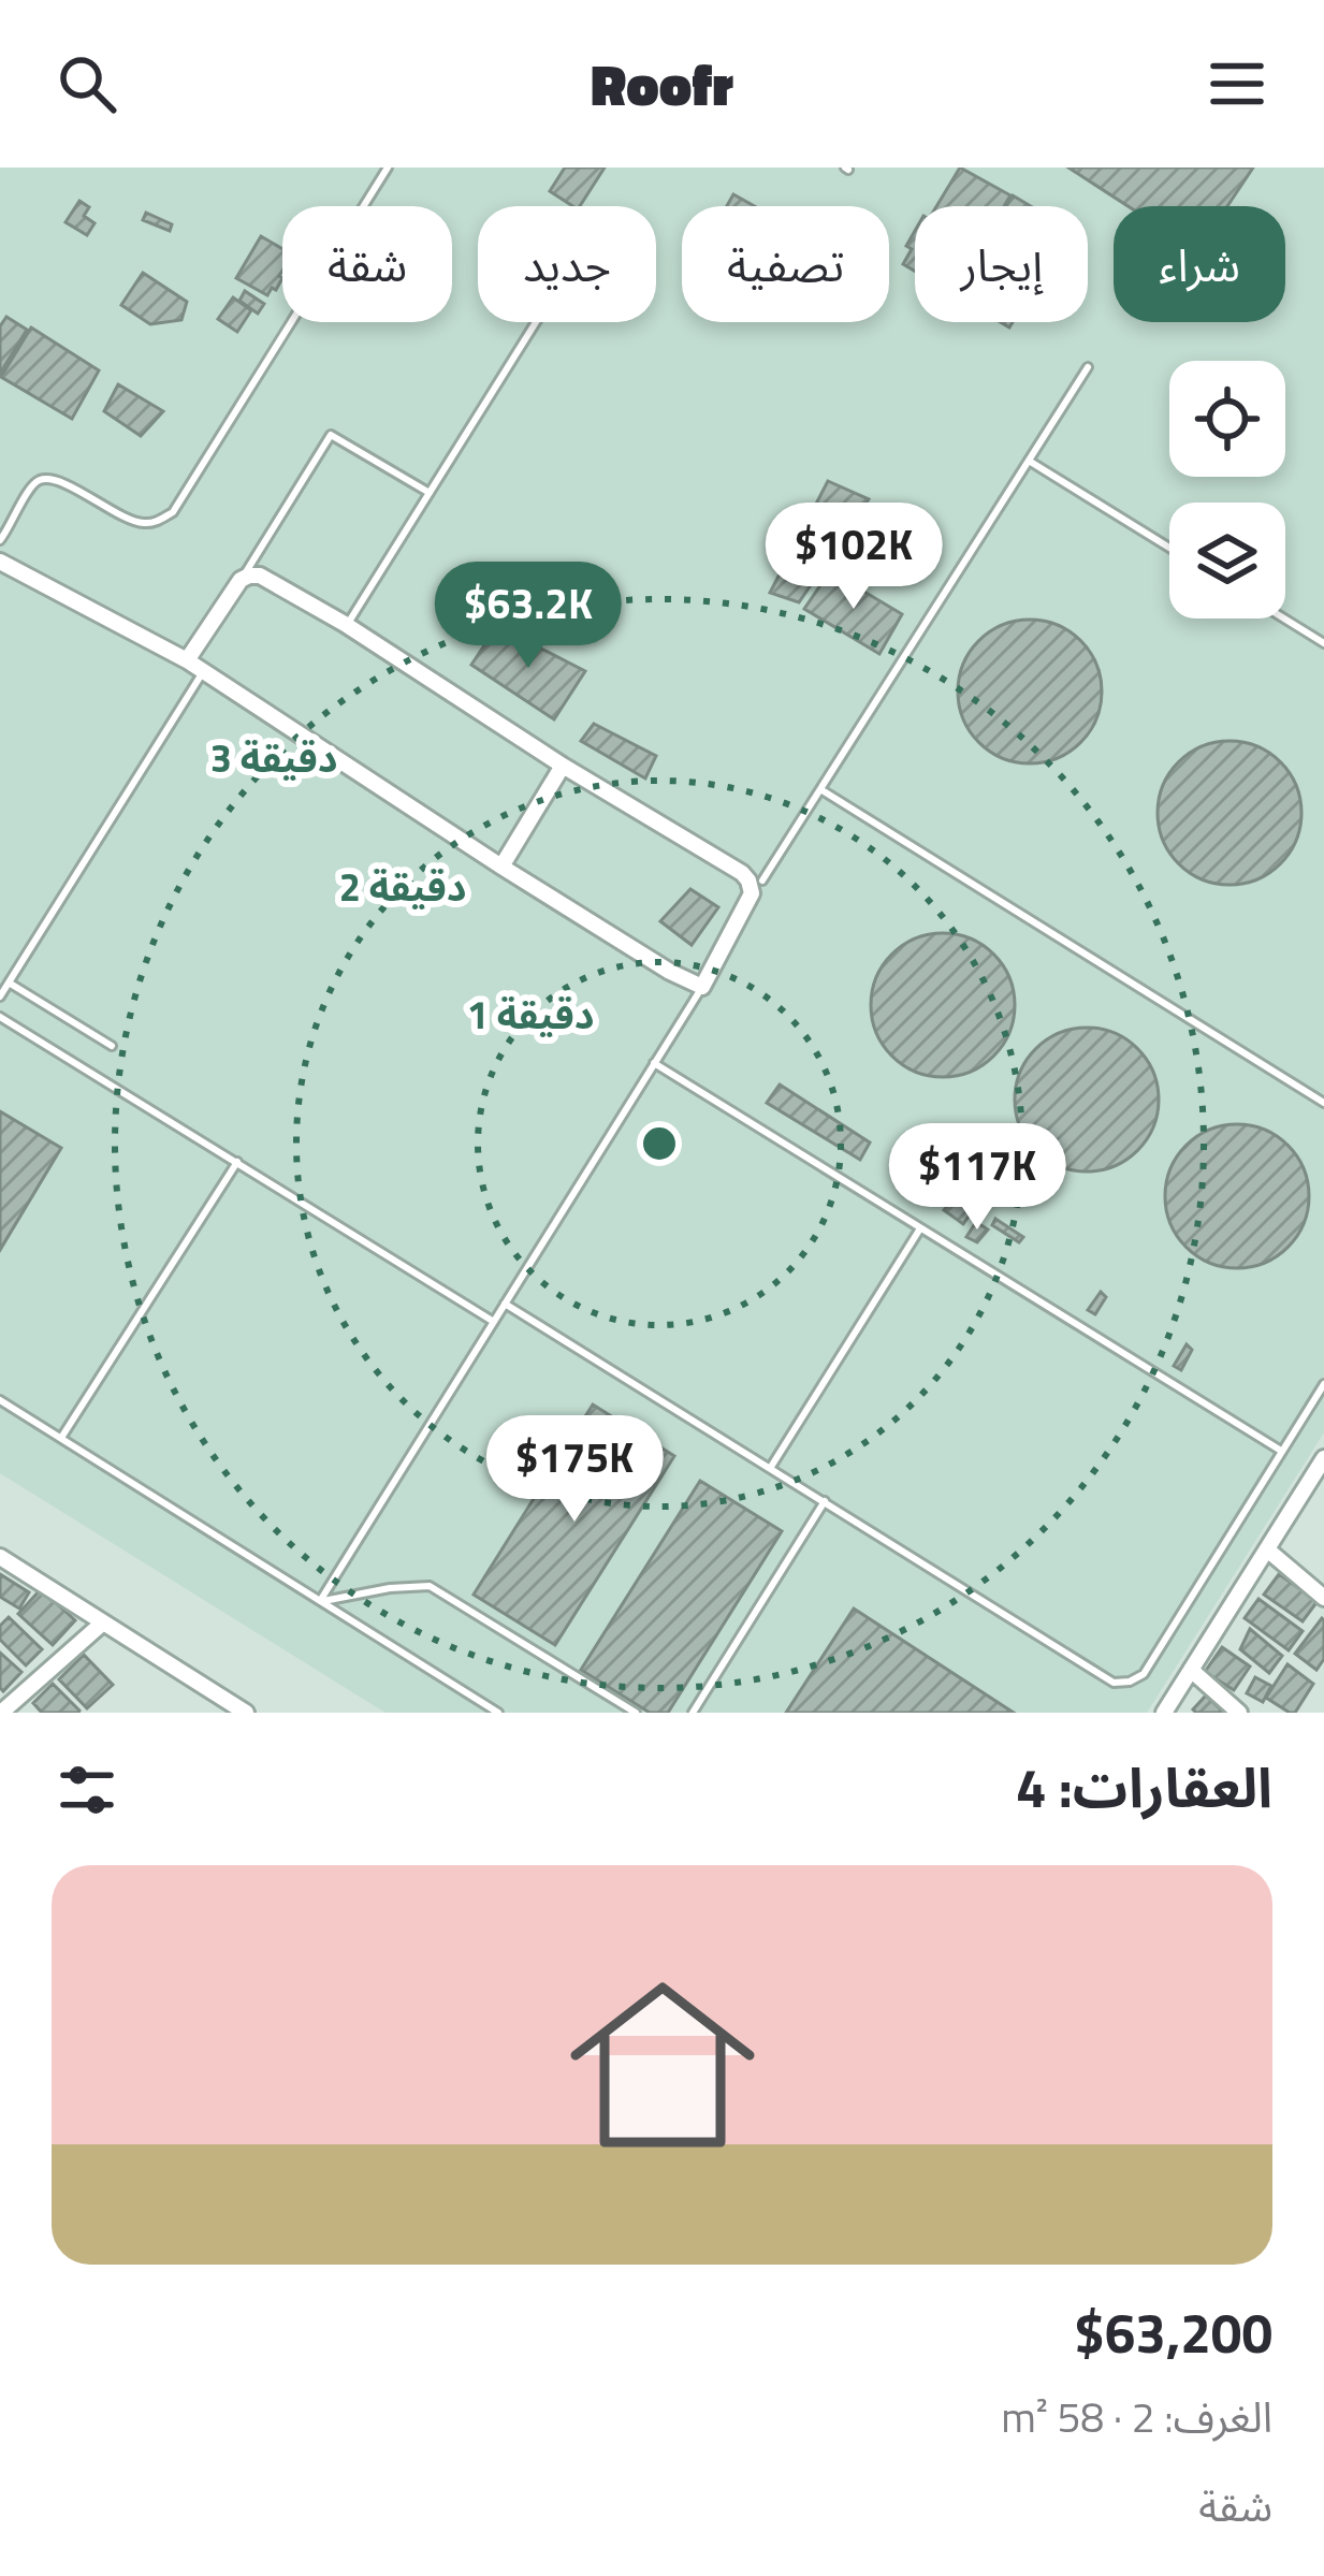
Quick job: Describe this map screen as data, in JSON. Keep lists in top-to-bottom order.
{
  "page": {
    "header": "Roofr",
    "chip": [
      "شراء",
      "إيجار",
      "تصفية",
      "جديد",
      "شقة"
    ],
    "price": [
      "$102K",
      "$63.2K",
      "$117K",
      "$175K"
    ],
    "heading": "العقارات: 4",
    "list": [
      {
        "name": "$63,200",
        "note": "الغرف: 2 · 58 m² · شقة"
      }
    ]
  },
  "rings": ["3 دقيقة", "2 دقيقة", "1 دقيقة"]
}
